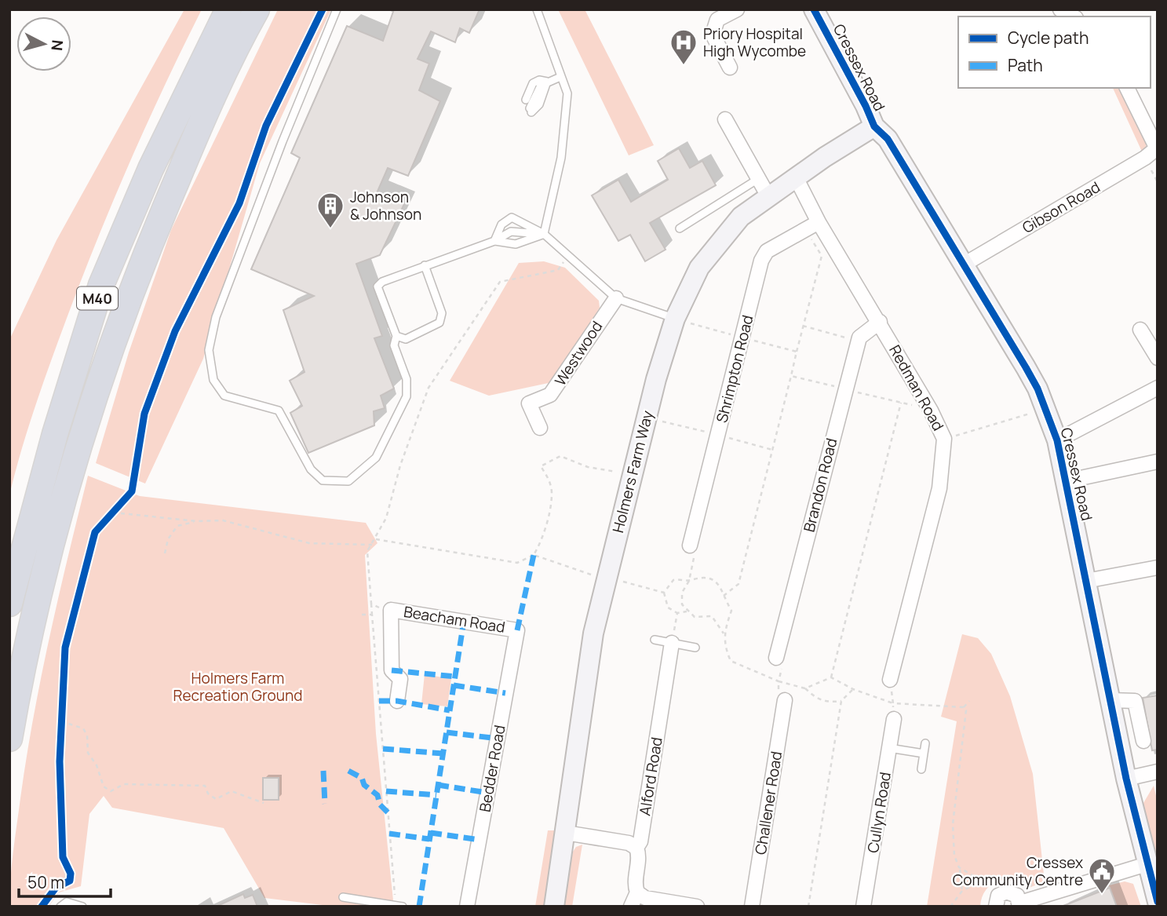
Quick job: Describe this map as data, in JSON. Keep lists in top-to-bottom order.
{
  "streets": {
    "highway": ["M40"],
    "street": [
      "Cressex Road",
      "Gibson Road",
      "Westwood",
      "Shrimpton Road",
      "Redman Road",
      "Holmers Farm Way",
      "Brandon Road",
      "Beacham Road",
      "Bedder Road",
      "Alford Road",
      "Challener Road",
      "Cullyn Road"
    ]
  },
  "crossings": [
    ["Cressex Road", "Gibson Road"],
    ["Cressex Road", "Holmers Farm Way"],
    ["Shrimpton Road", "Redman Road"],
    ["Redman Road", "Holmers Farm Way"],
    ["Beacham Road", "Bedder Road"]
  ],
  "parks": ["Holmers Farm Recreation Ground"],
  "places": {
    "hospital": ["Priory Hospital High Wycombe"],
    "building": ["Johnson & Johnson"],
    "public building": ["Cressex Community Centre"]
  },
  "legend": ["Cycle path", "Path"],
  "scale_bar": "50 m",
  "north": "right"
}
